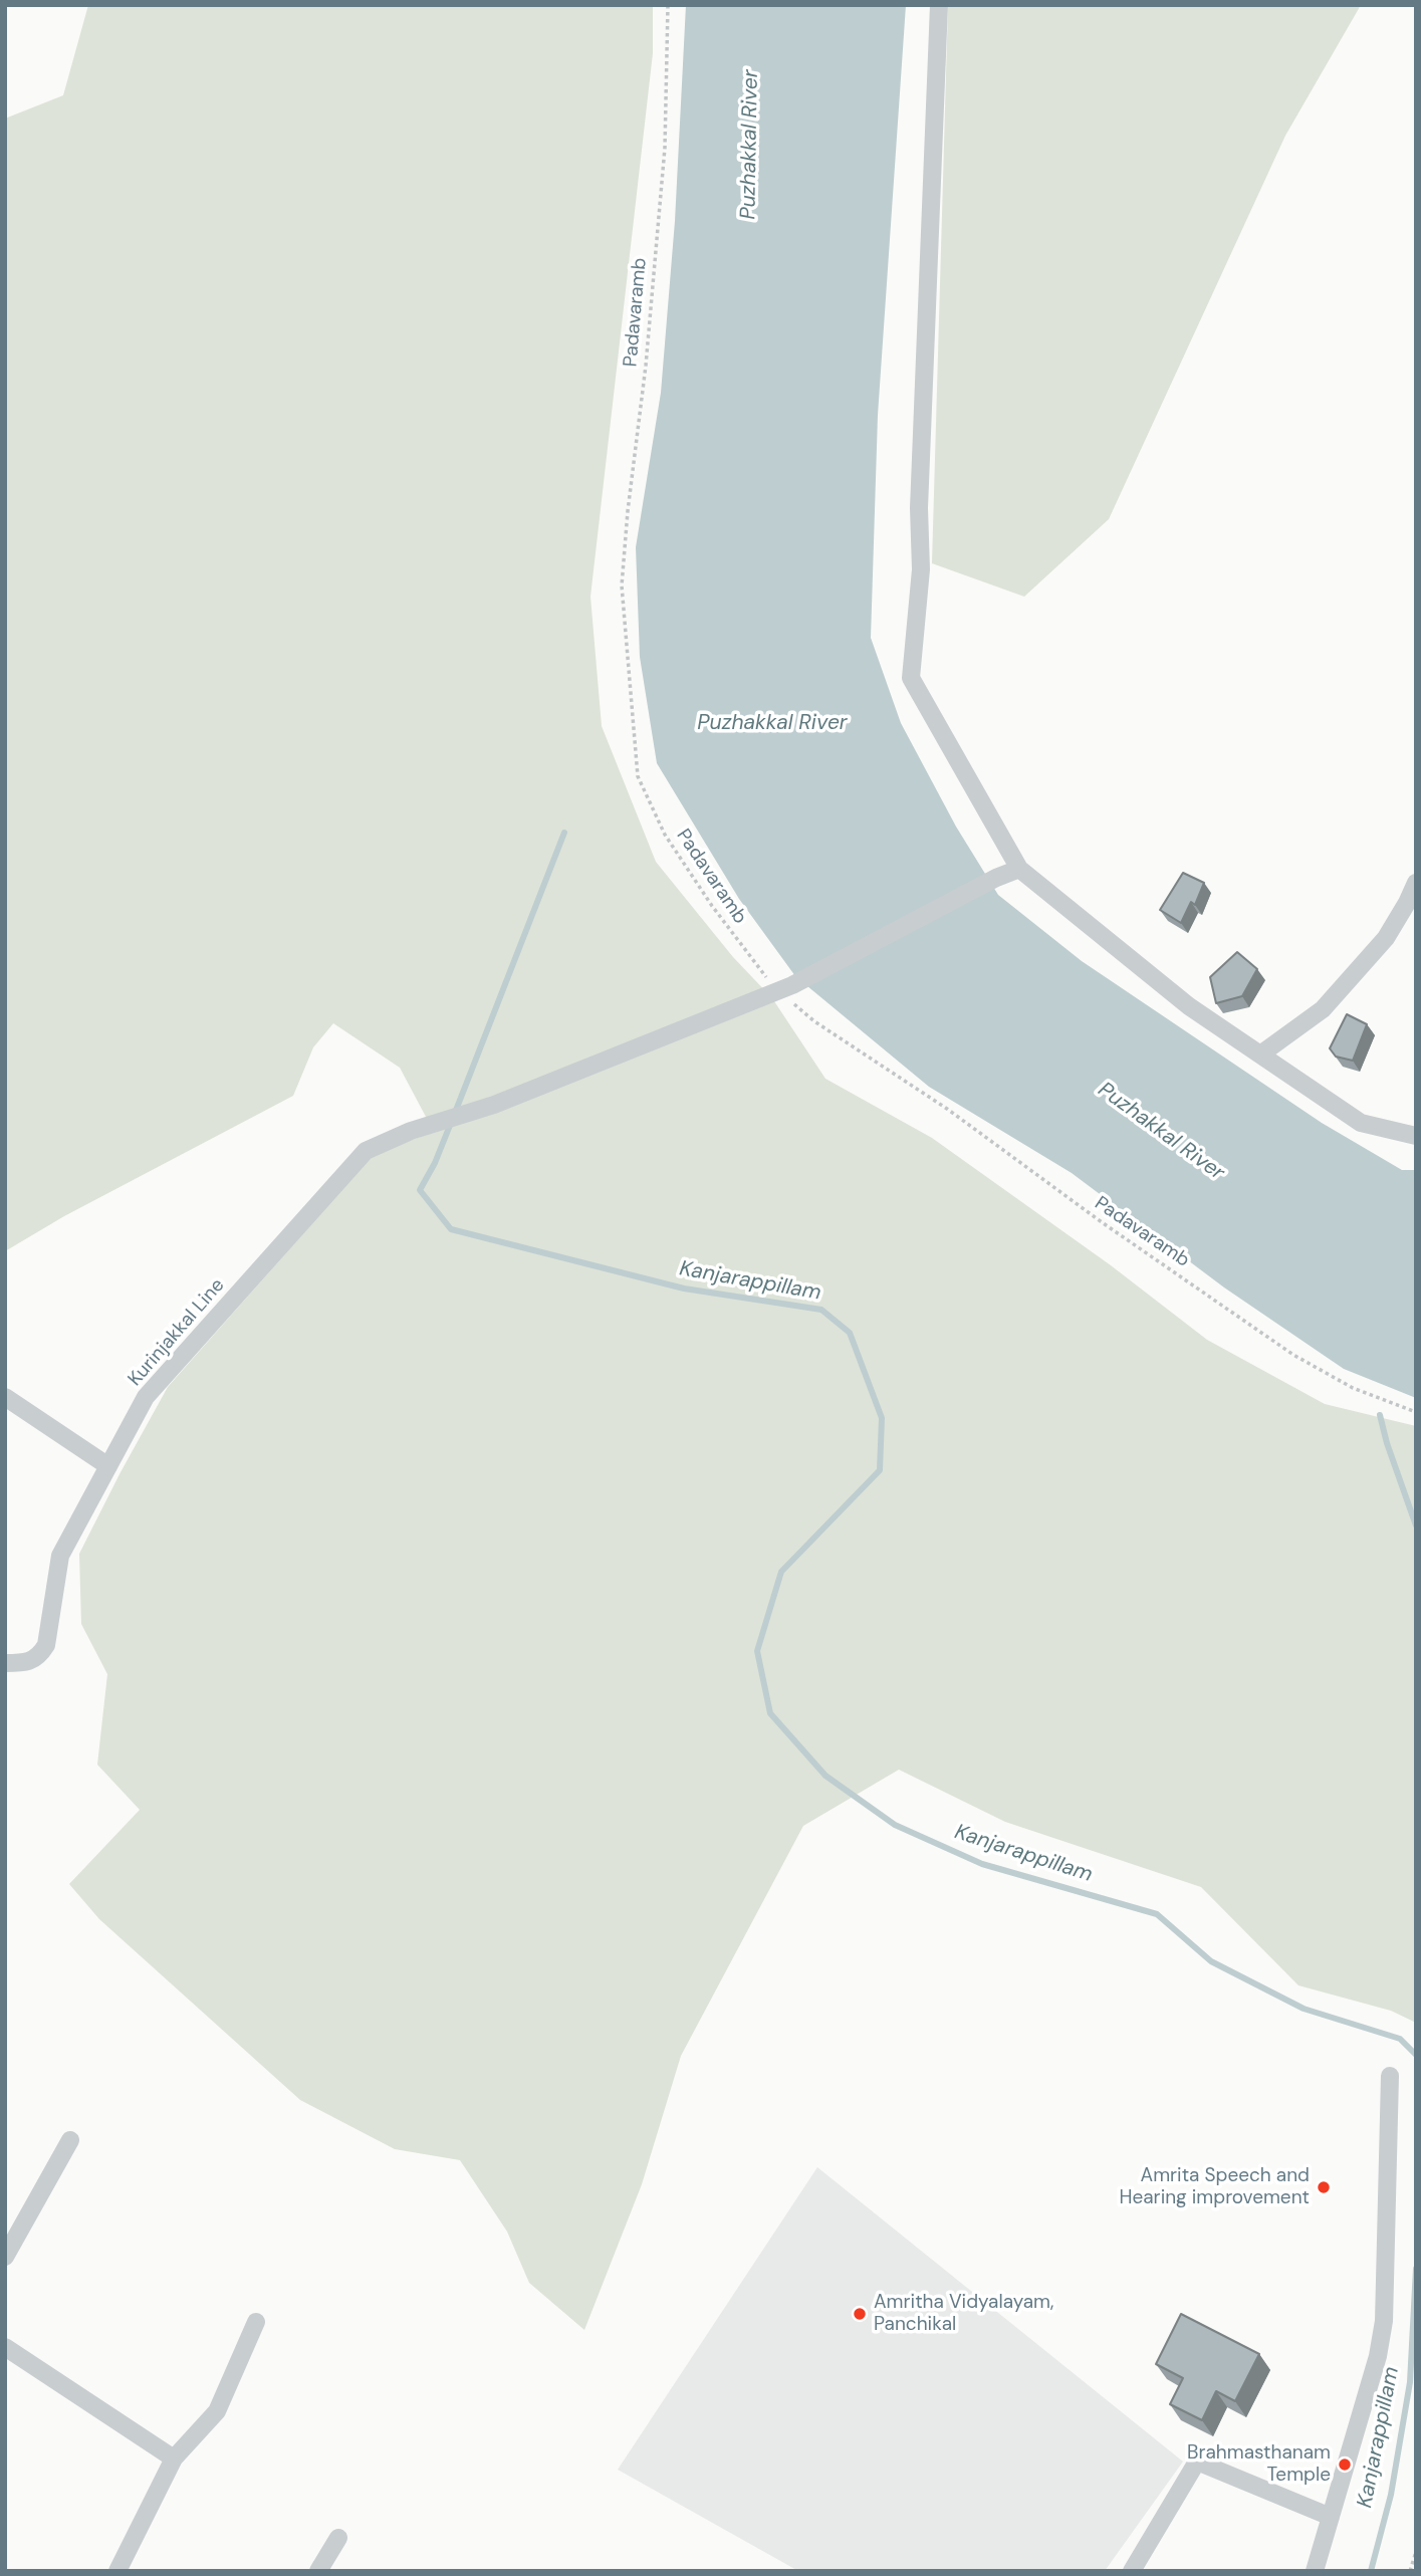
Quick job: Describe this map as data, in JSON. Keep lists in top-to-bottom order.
{
  "streets": {
    "street": ["Kurinjakkal Line"],
    "path": ["Padavaramb"]
  },
  "crossings": [
    ["Padavaramb", "Kurinjakkal Line"]
  ],
  "water": ["Puzhakkal River", "Kanjarappillam"],
  "places": ["Amrita Speech and Hearing improvement", "Amritha Vidyalayam, Panchikal", "Brahmasthanam Temple"]
}
